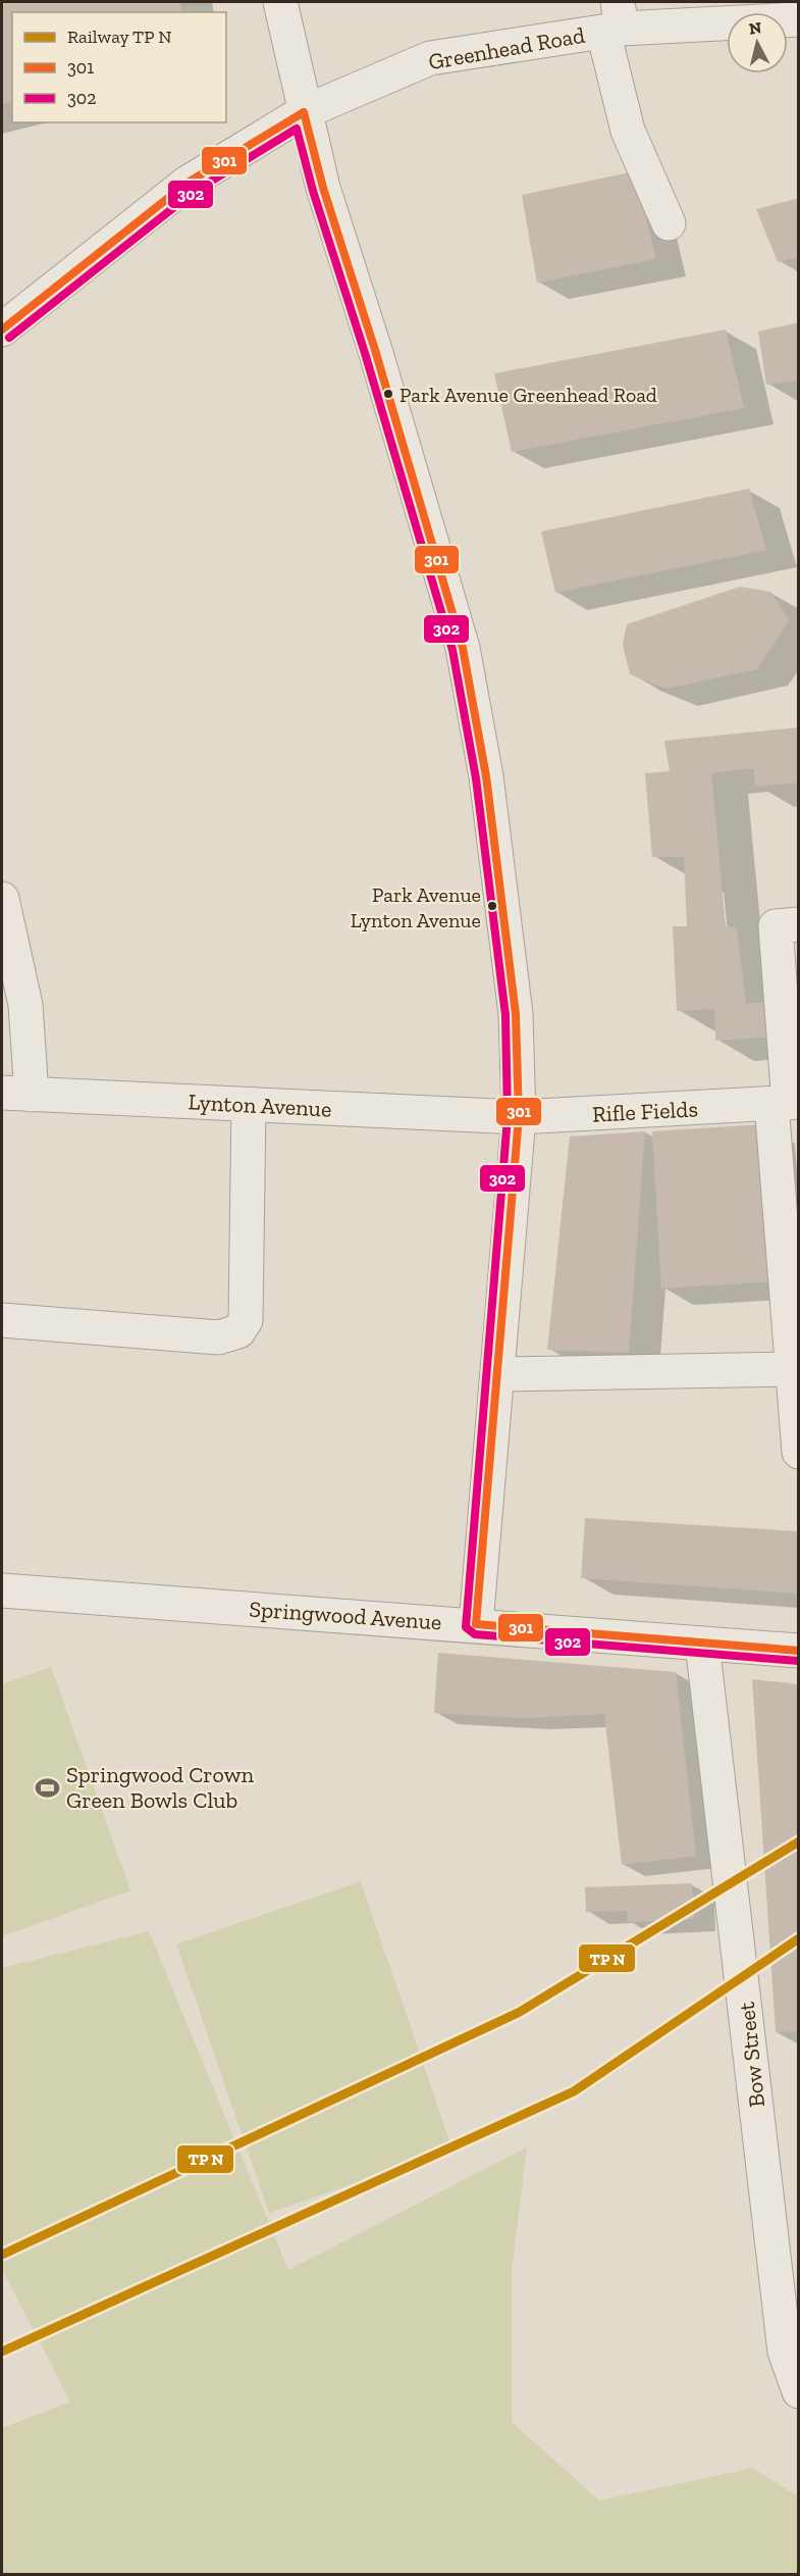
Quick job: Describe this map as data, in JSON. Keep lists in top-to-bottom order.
{
  "streets": {
    "street": [
      "Greenhead Road",
      "Lynton Avenue",
      "Rifle Fields",
      "Springwood Avenue",
      "Bow Street"
    ]
  },
  "crossings": [
    ["Lynton Avenue", "Rifle Fields"],
    ["Springwood Avenue", "Bow Street"]
  ],
  "places": {
    "other": ["Park Avenue Greenhead Road", "Park Avenue Lynton Avenue"],
    "sports": ["Springwood Crown Green Bowls Club"]
  },
  "lines": ["transit line 301", "transit line 302"],
  "legend": ["Railway TP N", "301", "302"],
  "north": "top"
}
